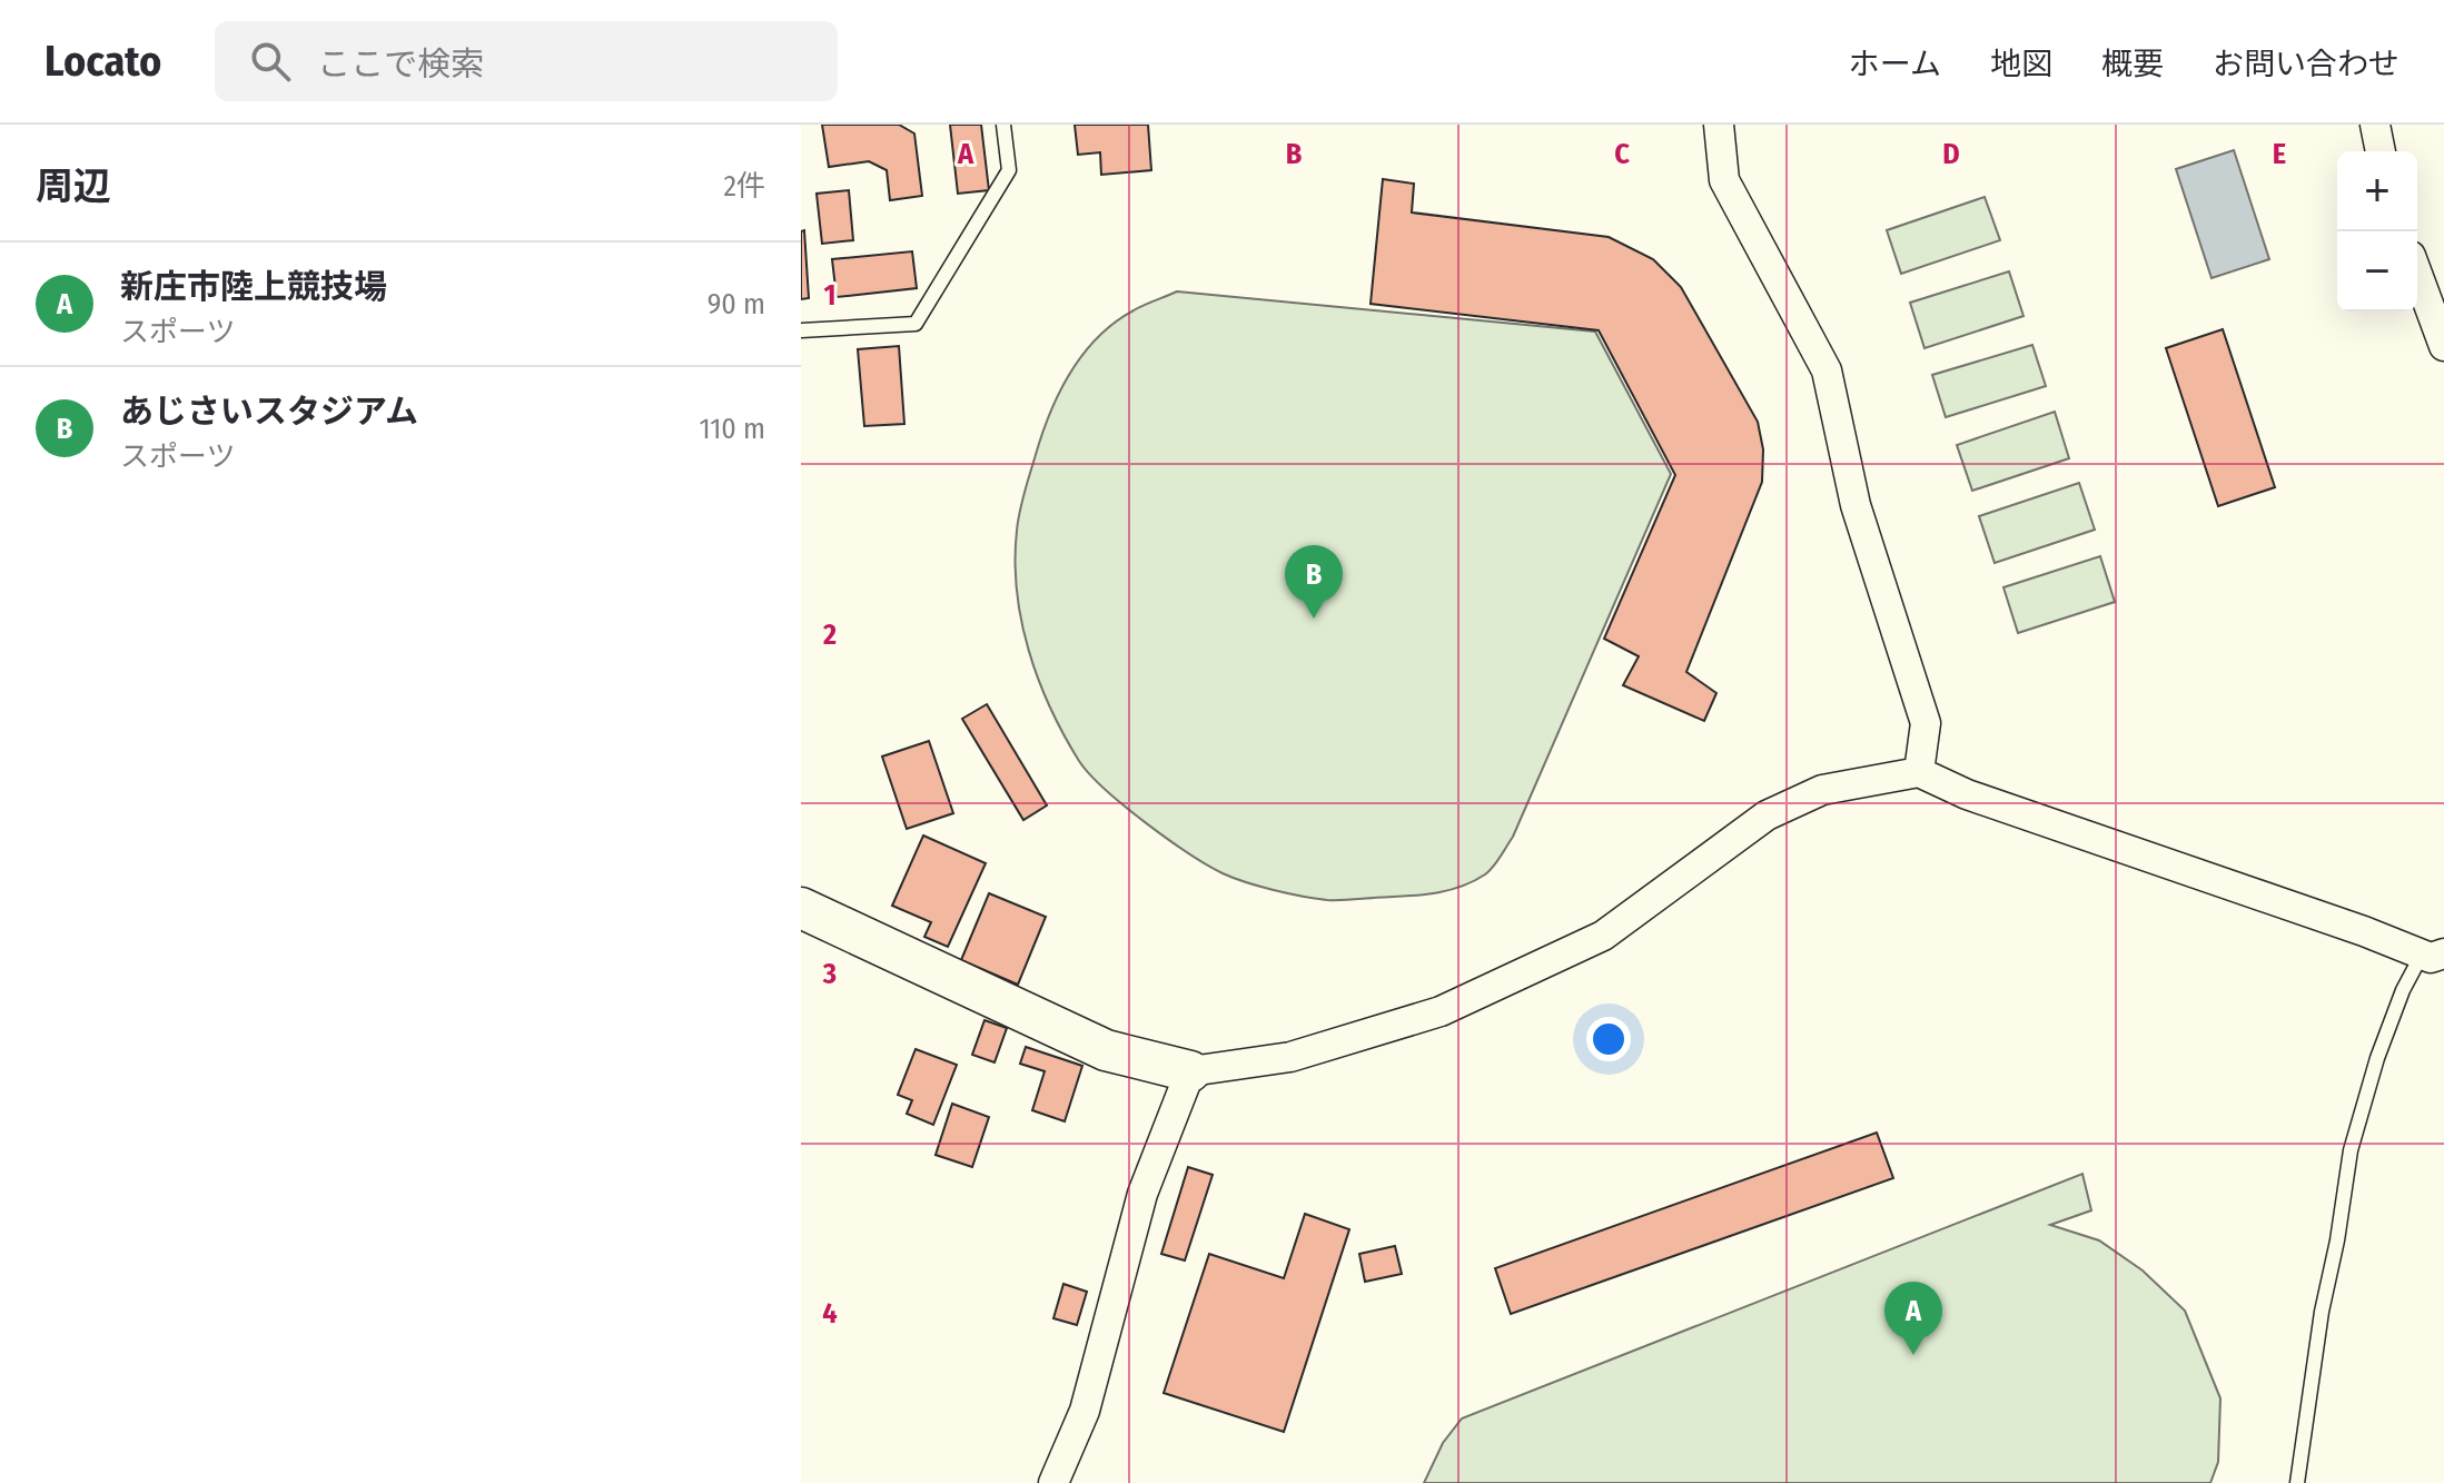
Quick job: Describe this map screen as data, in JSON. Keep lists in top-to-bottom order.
{
  "page": {
    "header": "Locato",
    "search": "ここで検索",
    "nav": [
      "ホーム",
      "地図",
      "概要",
      "お問い合わせ"
    ],
    "heading": ["周辺", "2件"],
    "map_buttons": ["+", "−"],
    "list": [
      {
        "mark": "A",
        "name": "新庄市陸上競技場",
        "note": "スポーツ",
        "value": "90 m"
      },
      {
        "mark": "B",
        "name": "あじさいスタジアム",
        "note": "スポーツ",
        "value": "110 m"
      }
    ],
    "pins": ["B", "A"]
  },
  "grid": {
    "columns": [
      "A",
      "B",
      "C",
      "D",
      "E"
    ],
    "rows": [
      "1",
      "2",
      "3",
      "4"
    ]
  }
}
